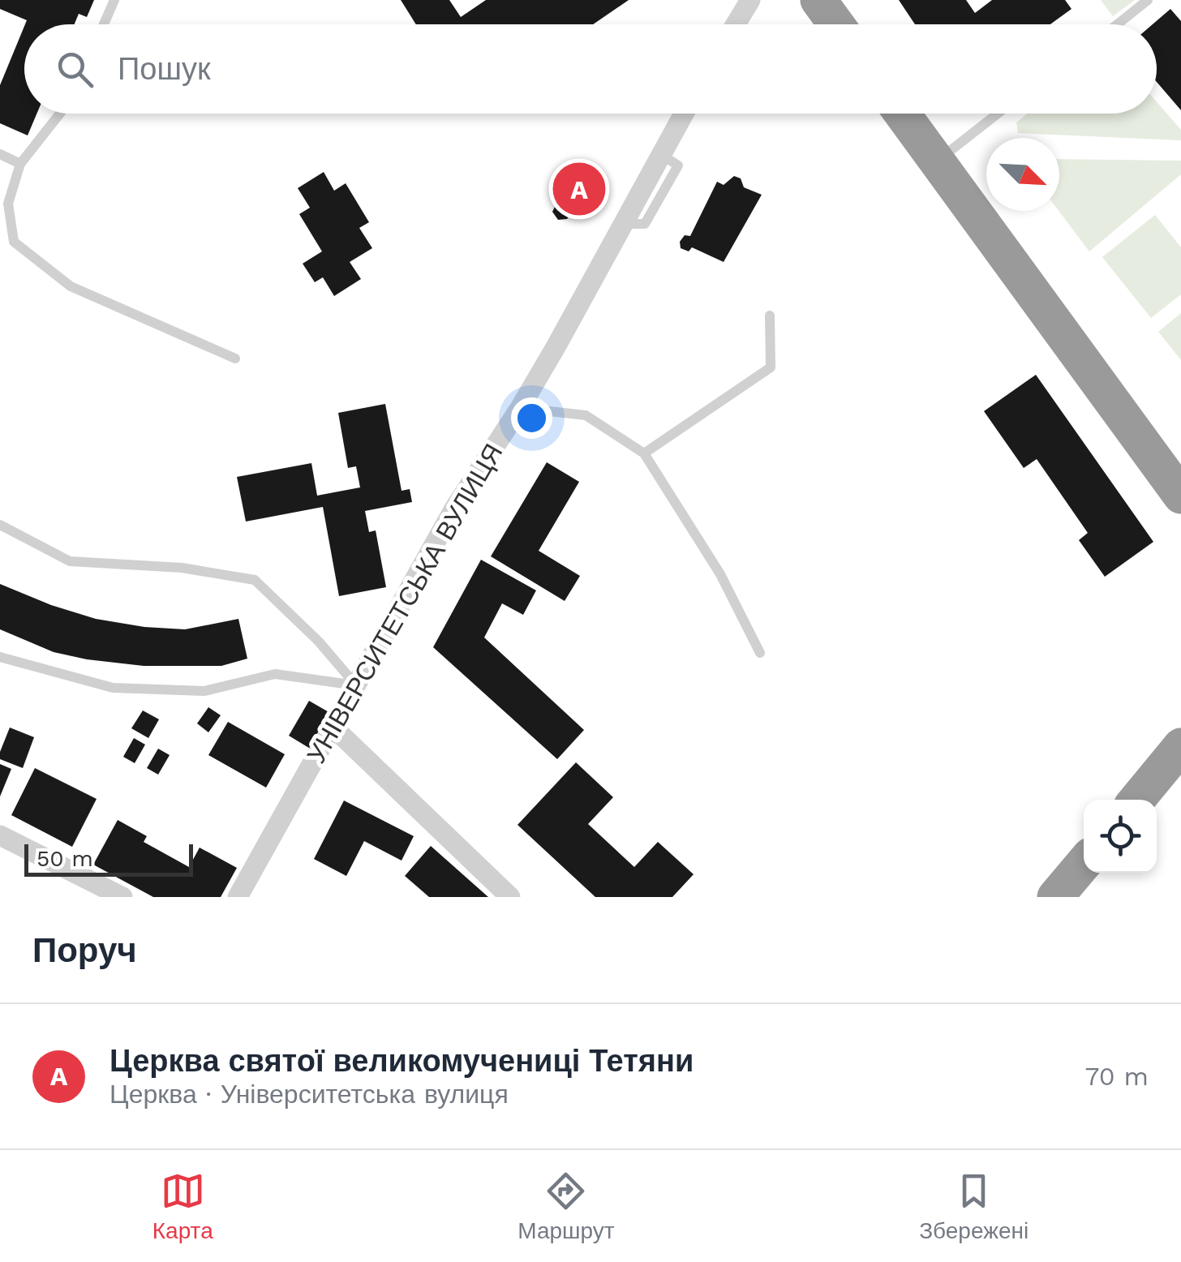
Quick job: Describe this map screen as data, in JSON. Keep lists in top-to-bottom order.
{
  "streets": {
    "street": ["УНІВЕРСИТЕТСЬКА ВУЛИЦЯ"]
  },
  "scale_bar": "50 m",
  "north": "bottom right",
  "page": {
    "search": "Пошук",
    "pins": "A",
    "scale": "50 m",
    "heading": "Поруч",
    "list": [
      {
        "mark": "A",
        "name": "Церква святої великомучениці Тетяни",
        "note": "Церква · Університетська вулиця",
        "value": "70 m"
      }
    ],
    "nav": ["Карта", "Маршрут", "Збережені"]
  }
}
